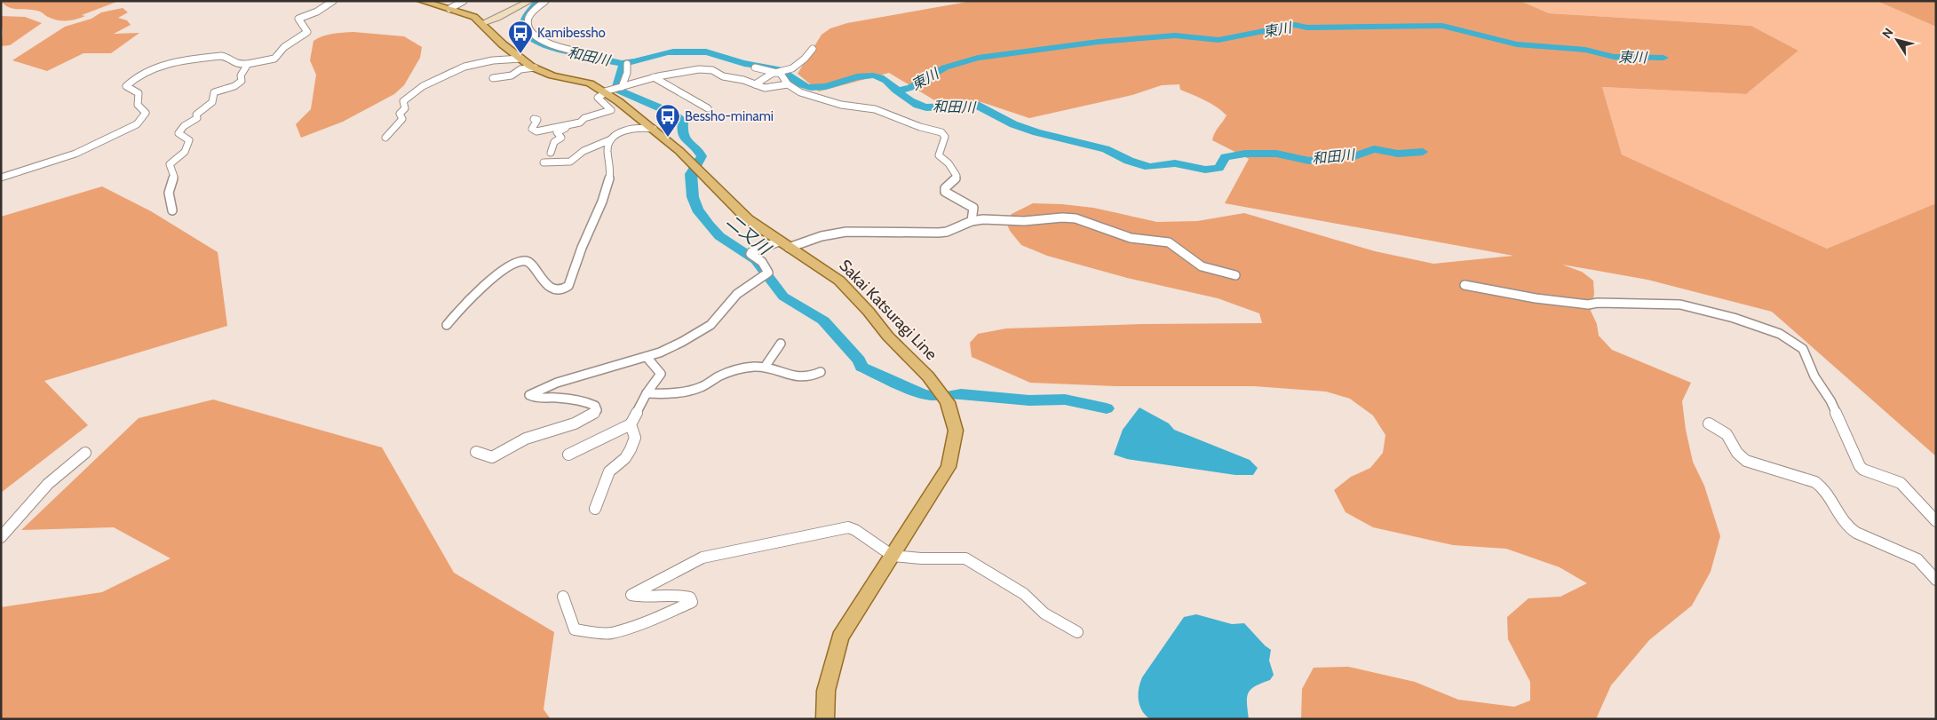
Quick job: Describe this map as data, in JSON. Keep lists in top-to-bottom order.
{
  "streets": {
    "main road": ["Sakai Katsuragi Line"]
  },
  "water": ["東川", "和田川", "二又川"],
  "places": {
    "bus stop": ["Kamibessho", "Bessho-minami"]
  },
  "north": "top left"
}
